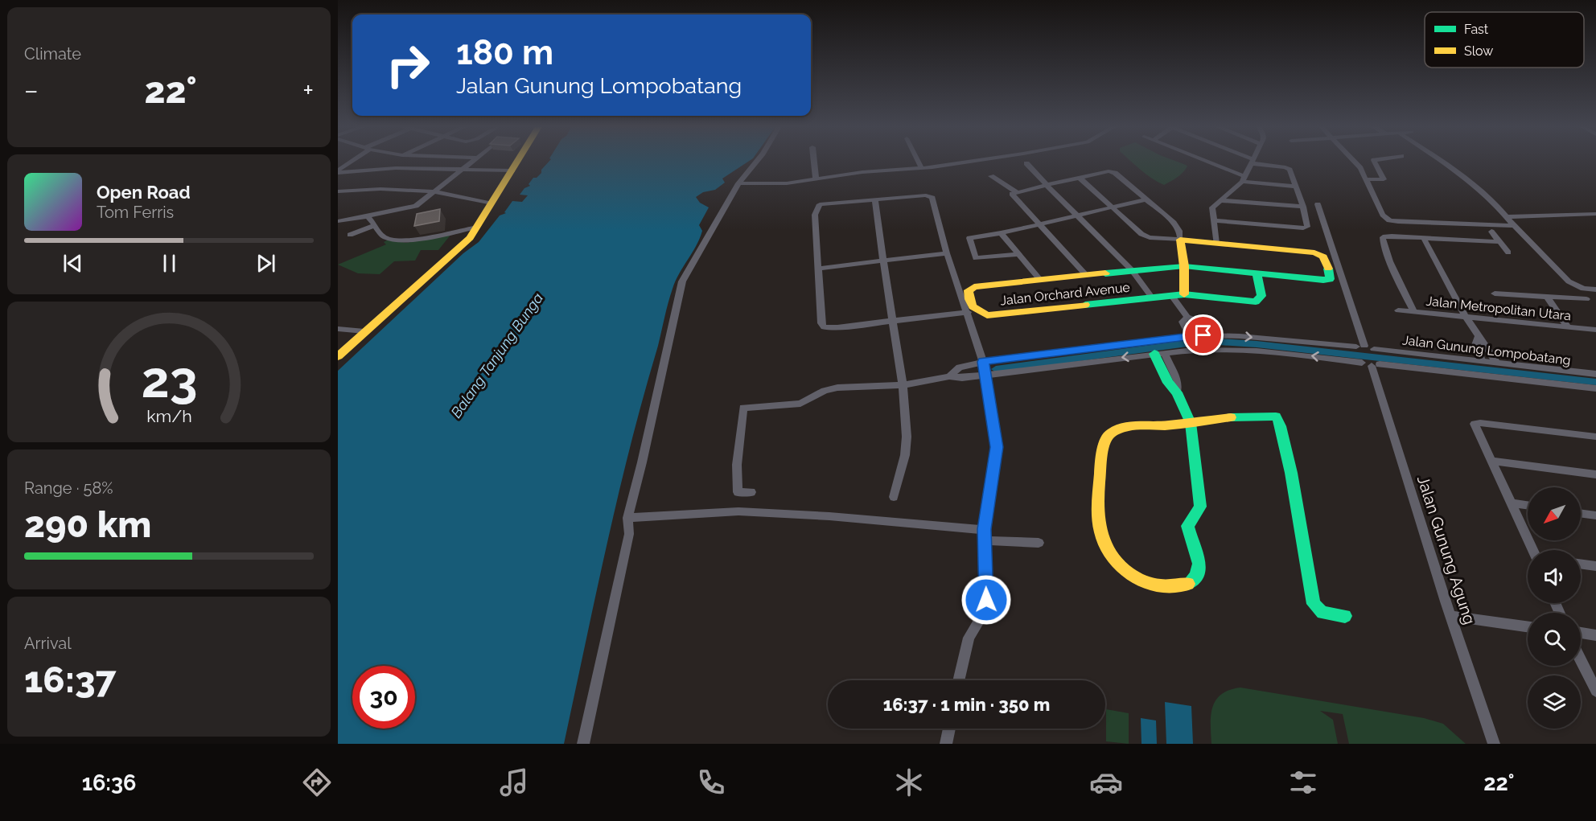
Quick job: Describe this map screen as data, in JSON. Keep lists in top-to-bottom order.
{
  "streets": {
    "street": [
      "Jalan Orchard Avenue",
      "Jalan Metropolitan Utara",
      "Jalan Gunung Lompobatang",
      "Jalan Gunung Agung"
    ]
  },
  "water": ["Balang Tanjung Bunga"],
  "legend": ["Fast", "Slow"],
  "north": "bottom left",
  "page": {
    "tile": [
      "Climate",
      ["Range · 58%", "290 km"],
      ["Arrival", "16:37"]
    ],
    "turn": ["180 m", "Jalan Gunung Lompobatang"],
    "heat": ["−", "22°", "+"],
    "song": ["Open Road", "Tom Ferris"],
    "limit": "30",
    "trip": "16:37 · 1 min · 350 m",
    "tabs": ["16:36", "22°"],
    "gauge": ["23", "km/h"]
  }
}
